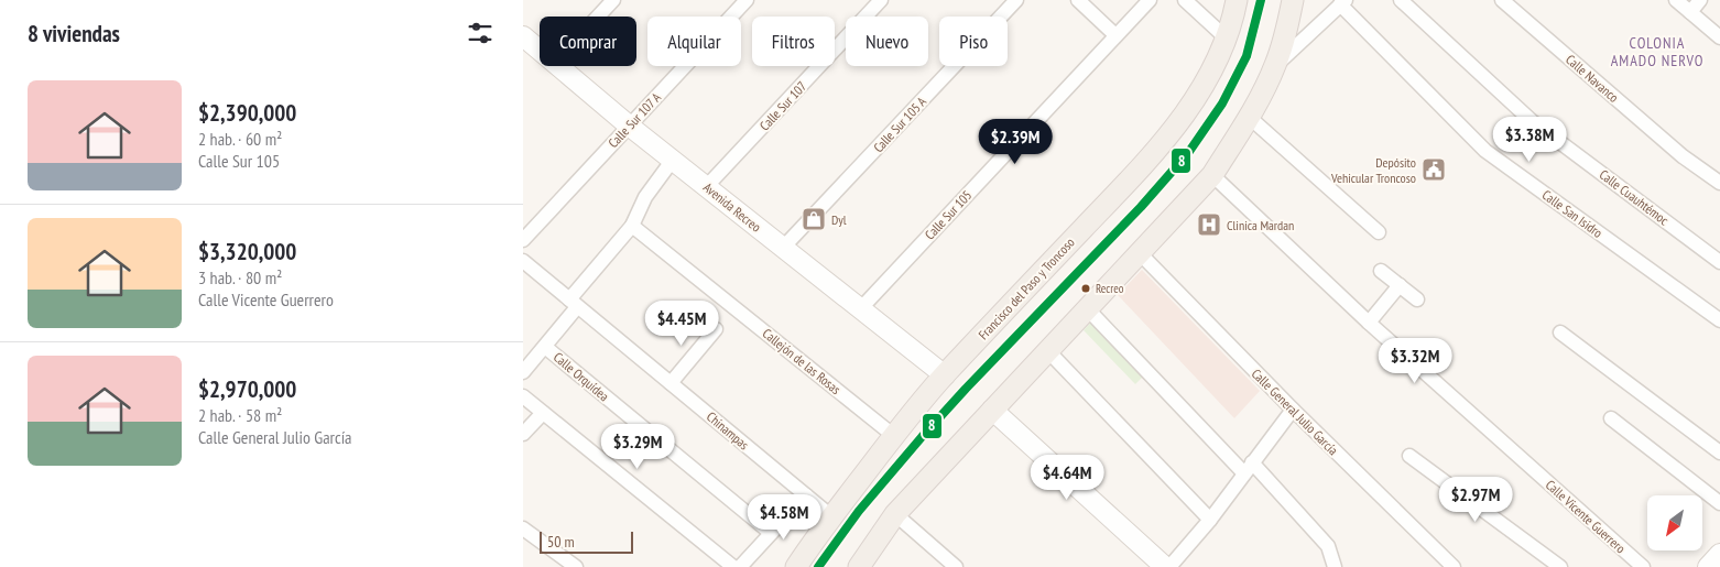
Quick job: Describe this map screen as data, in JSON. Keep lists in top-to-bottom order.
{
  "streets": {
    "main road": ["Francisco del Paso y Troncoso"],
    "street": [
      "Calle Navanco",
      "Calle Sur 107",
      "Calle Sur 107 A",
      "Calle Sur 105 A",
      "Calle Cuauhtémoc",
      "Avenida Recreo",
      "Calle San Isidro",
      "Calle Sur 105",
      "Callejón de las Rosas",
      "Calle Orquídea",
      "Calle General Julio García",
      "Chinampas",
      "Calle Vicente Guerrero"
    ]
  },
  "crossings": [
    ["Calle Sur 107", "Avenida Recreo"],
    ["Calle Sur 107 A", "Avenida Recreo"],
    ["Calle Sur 105 A", "Avenida Recreo"],
    ["Avenida Recreo", "Calle Sur 105"],
    ["Avenida Recreo", "Francisco del Paso y Troncoso"],
    ["Francisco del Paso y Troncoso", "Callejón de las Rosas"],
    ["Francisco del Paso y Troncoso", "Chinampas"]
  ],
  "districts": ["COLONIA AMADO NERVO"],
  "places": {
    "public building": ["Depósito Vehicular Troncoso"],
    "shop": ["Dyl"],
    "hospital": ["Clinica Mardan"],
    "other": ["Recreo"]
  },
  "lines": ["metro line 8"],
  "scale_bar": "50 m",
  "north": "bottom left",
  "page": {
    "heading": "8 viviendas",
    "chip": [
      "Comprar",
      "Alquilar",
      "Filtros",
      "Nuevo",
      "Piso"
    ],
    "list": [
      {
        "name": "$2,390,000",
        "note": "2 hab. · 60 m² · Calle Sur 105"
      },
      {
        "name": "$3,320,000",
        "note": "3 hab. · 80 m² · Calle Vicente Guerrero"
      },
      {
        "name": "$2,970,000",
        "note": "2 hab. · 58 m² · Calle General Julio García"
      }
    ],
    "price": [
      "$3.38M",
      "$2.39M",
      "$4.45M",
      "$3.32M",
      "$3.29M",
      "$4.64M",
      "$2.97M",
      "$4.58M"
    ],
    "scale": "50 m"
  }
}
